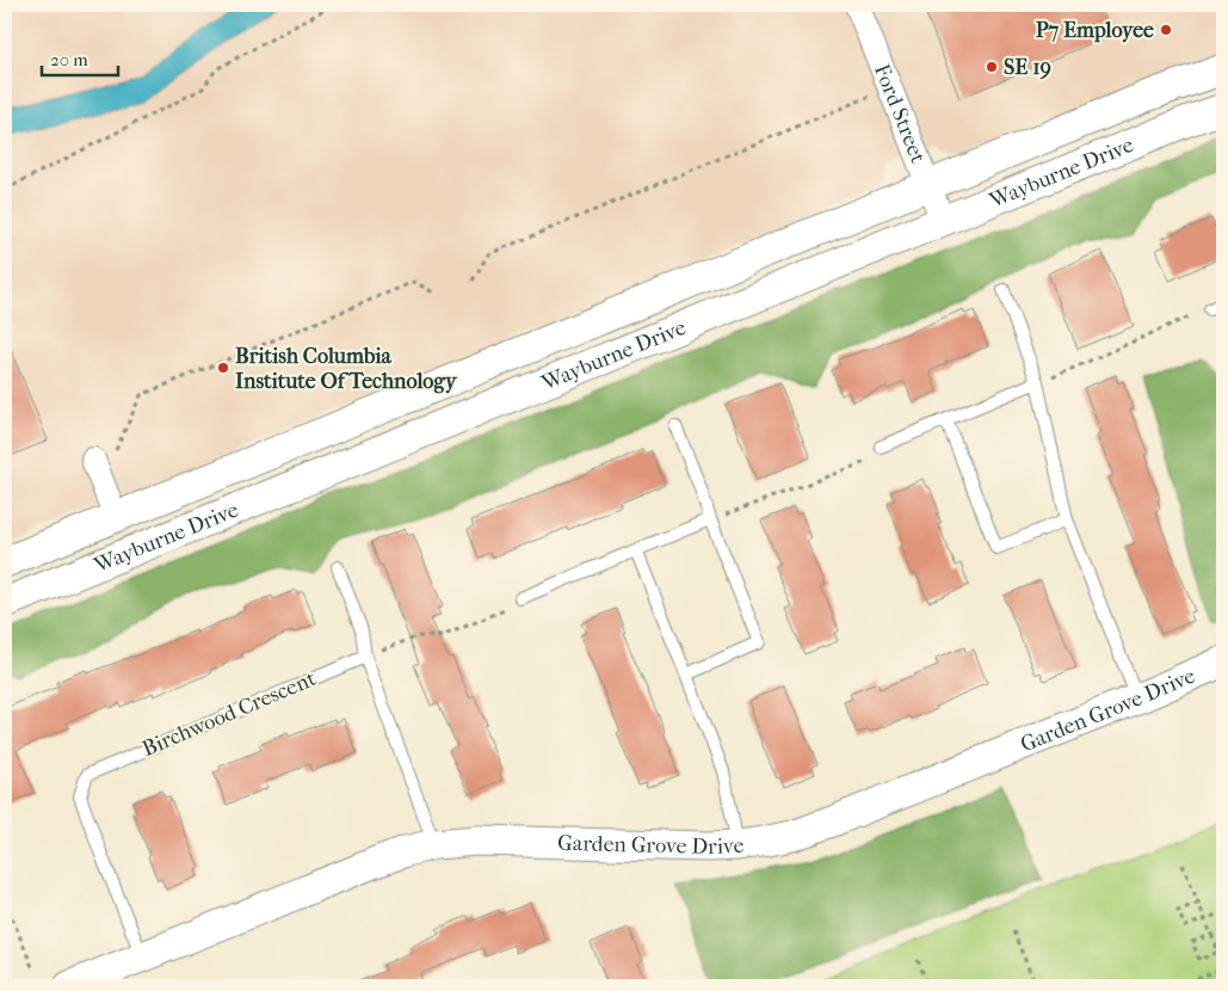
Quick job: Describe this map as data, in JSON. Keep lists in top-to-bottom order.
{
  "streets": {
    "street": ["Ford Street", "Wayburne Drive", "Garden Grove Drive"],
    "lane": ["Birchwood Crescent"]
  },
  "crossings": [
    ["Ford Street", "Wayburne Drive"],
    ["Garden Grove Drive", "Birchwood Crescent"]
  ],
  "places": ["P7 Employee", "SE 19", "British Columbia Institute Of Technology"],
  "scale_bar": "20 m"
}
